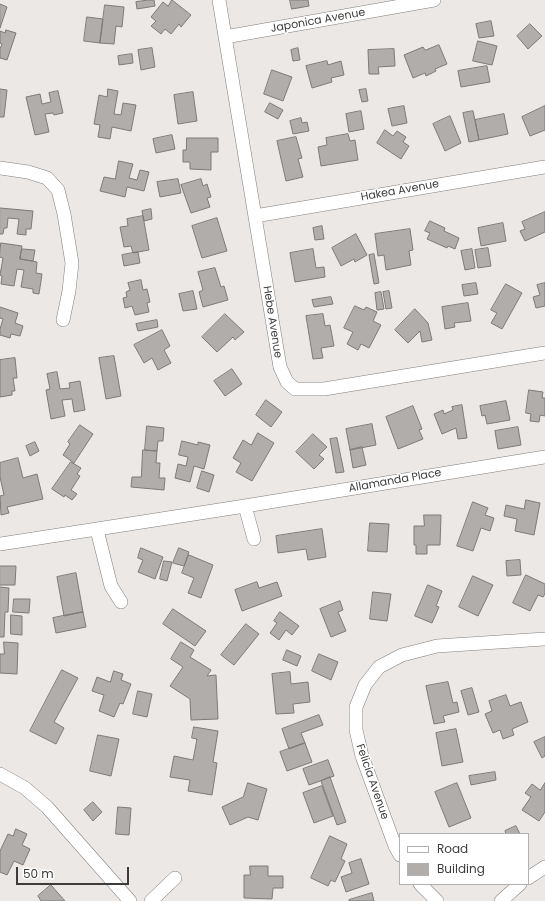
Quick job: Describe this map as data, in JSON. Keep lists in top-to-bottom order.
{
  "streets": {
    "street": [
      "Japonica Avenue",
      "Hakea Avenue",
      "Hebe Avenue",
      "Allamanda Place",
      "Felicia Avenue"
    ]
  },
  "crossings": [
    ["Japonica Avenue", "Hebe Avenue"],
    ["Hakea Avenue", "Hebe Avenue"]
  ],
  "legend": ["Road", "Building"],
  "scale_bar": "50 m"
}
